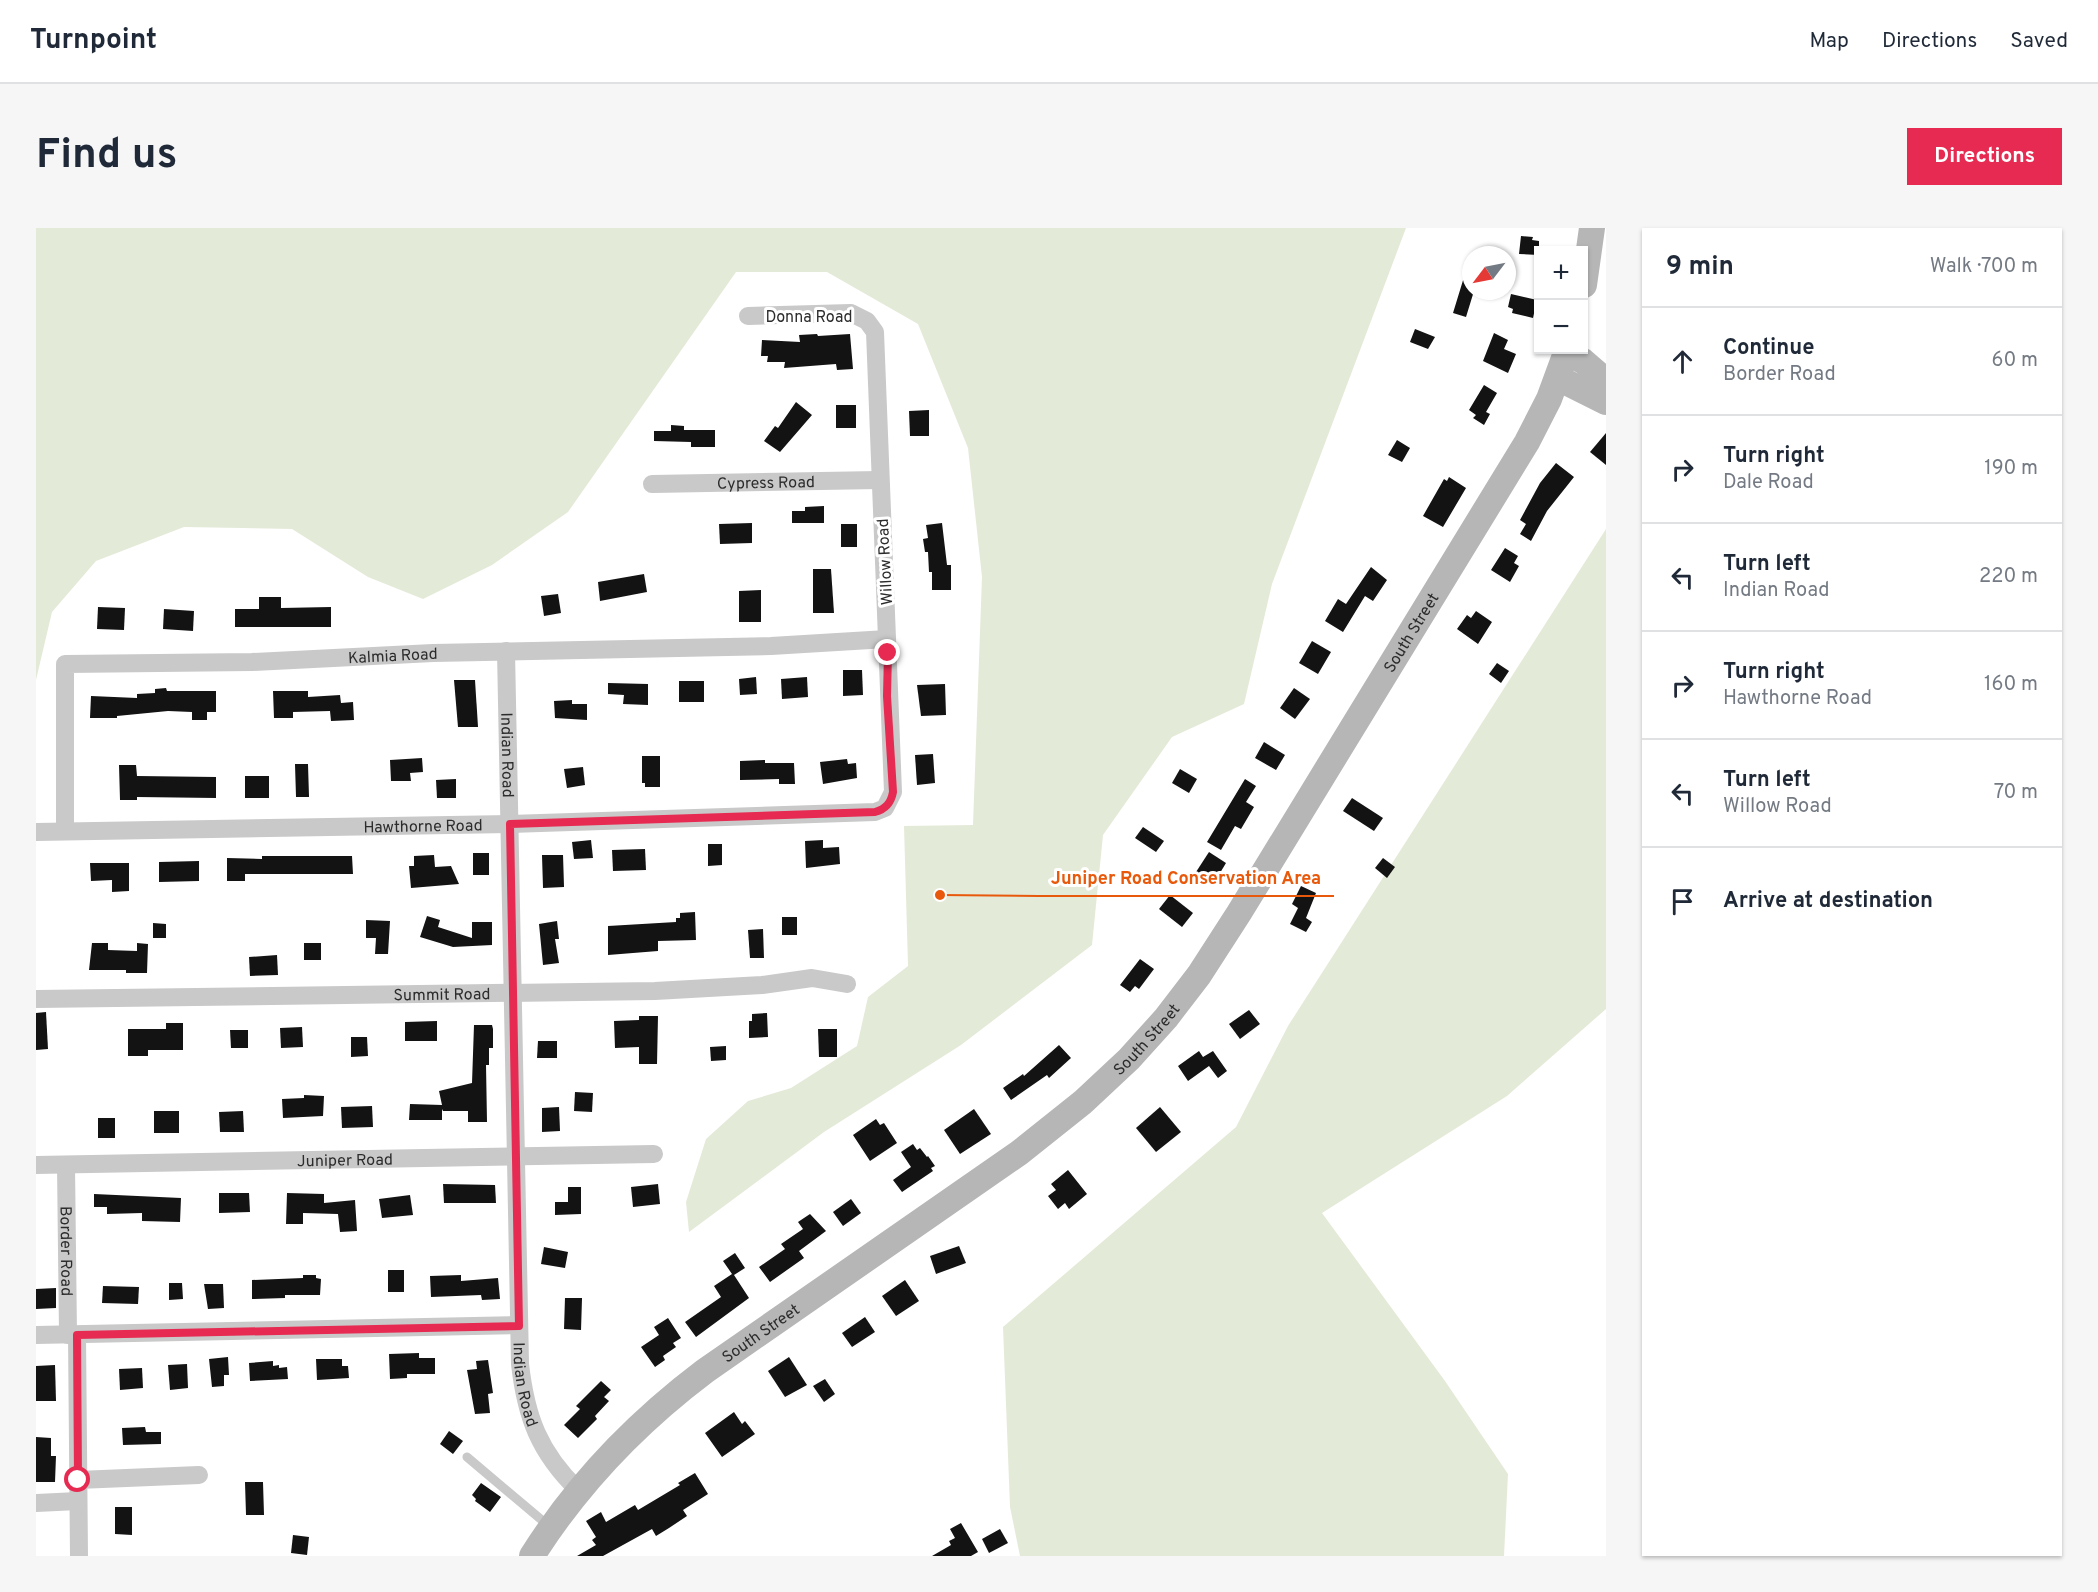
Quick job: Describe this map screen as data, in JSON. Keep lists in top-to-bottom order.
{
  "streets": {
    "main road": ["South Street"],
    "street": [
      "Donna Road",
      "Cypress Road",
      "Willow Road",
      "Kalmia Road",
      "Indian Road",
      "Hawthorne Road",
      "Summit Road",
      "Juniper Road",
      "Border Road"
    ]
  },
  "crossings": [
    ["Donna Road", "Willow Road"],
    ["Cypress Road", "Willow Road"],
    ["Willow Road", "Kalmia Road"],
    ["Willow Road", "Hawthorne Road"],
    ["South Street", "Indian Road"],
    ["Kalmia Road", "Indian Road"],
    ["Kalmia Road", "Hawthorne Road"],
    ["Indian Road", "Hawthorne Road"],
    ["Indian Road", "Summit Road"],
    ["Indian Road", "Juniper Road"],
    ["Juniper Road", "Border Road"]
  ],
  "places": ["Juniper Road Conservation Area"],
  "north": "bottom left",
  "page": {
    "header": "Turnpoint",
    "nav": ["Map", "Directions", "Saved"],
    "buttons": "Directions",
    "title": "Find us",
    "heading": ["9 min", "Walk · 700 m"],
    "map_buttons": ["+", "−"],
    "list": [
      ["Continue", "Border Road", "60 m"],
      ["Turn right", "Dale Road", "190 m"],
      ["Turn left", "Indian Road", "220 m"],
      ["Turn right", "Hawthorne Road", "160 m"],
      ["Turn left", "Willow Road", "70 m"],
      "Arrive at destination"
    ]
  }
}
